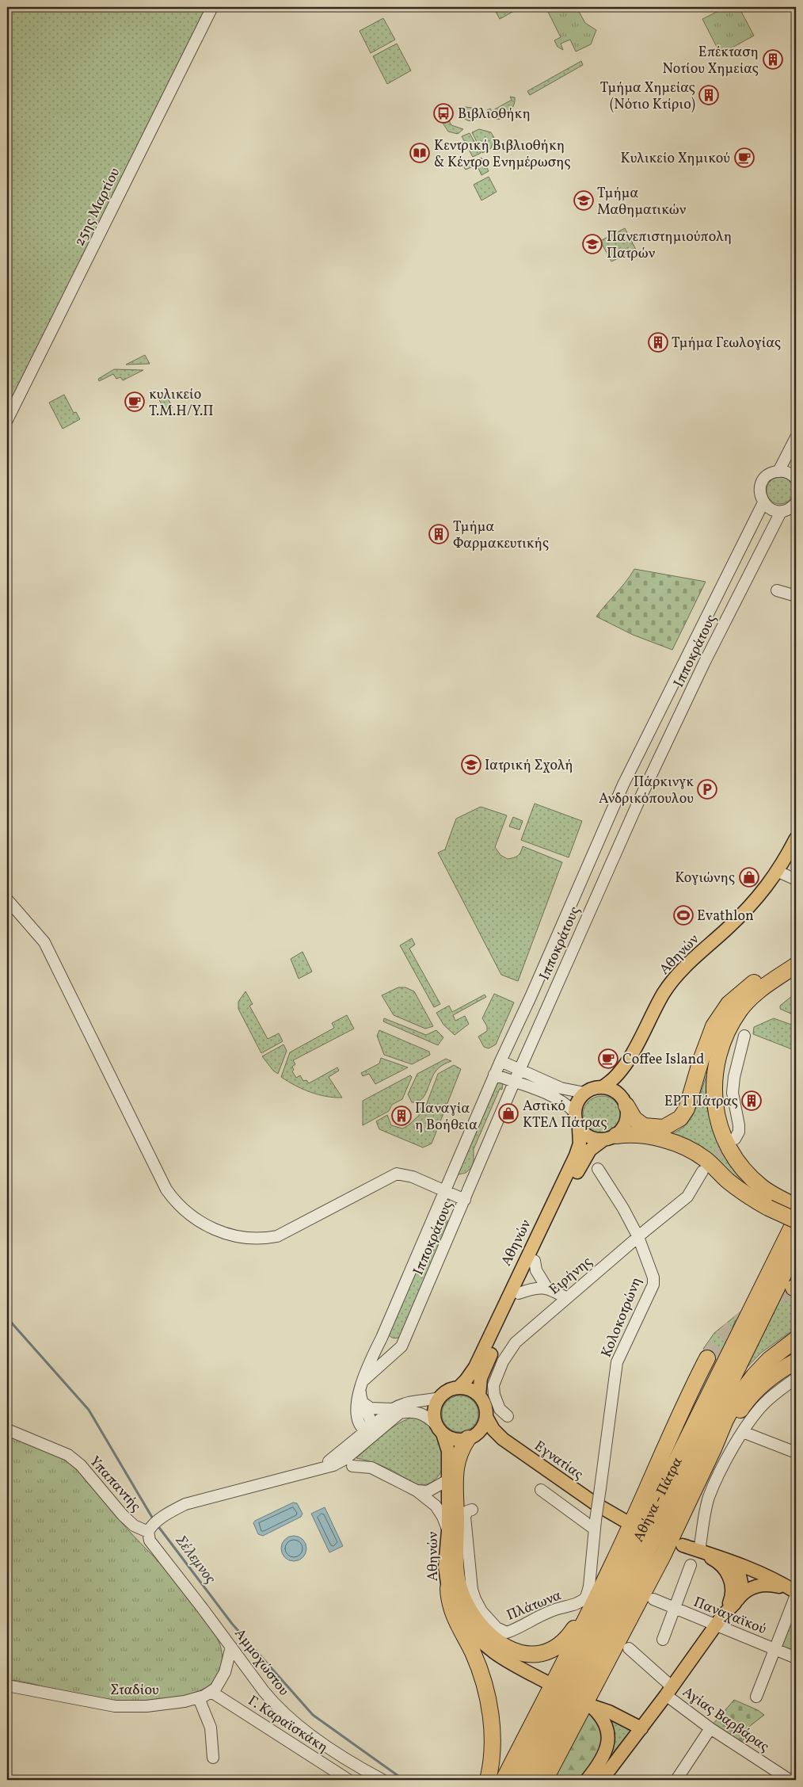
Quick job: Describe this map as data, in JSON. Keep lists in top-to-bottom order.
{
  "streets": {
    "highway": ["Αθήνα - Πάτρα"],
    "main road": ["Αθηνών", "Εγνατίας"],
    "street": [
      "25ης Μαρτίου",
      "Ιπποκράτους",
      "Ειρήνης",
      "Κολοκοτρώνη",
      "Υπαπαντής",
      "Πλάτωνα",
      "Παναχαϊκού",
      "Αμμοχώστου",
      "Σταδίου",
      "Αγίας Βαρβάρας",
      "Γ. Καραϊσκάκη"
    ]
  },
  "crossings": [
    ["Αθηνών", "Εγνατίας"],
    ["Ειρήνης", "Κολοκοτρώνη"],
    ["Κολοκοτρώνη", "Πλάτωνα"],
    ["Υπαπαντής", "Αμμοχώστου"],
    ["Σταδίου", "Γ. Καραϊσκάκη"]
  ],
  "water": ["Σέλεμνος"],
  "places": {
    "building": [
      "Επέκταση Νοτίου Χημείας",
      "Τμήμα Χημείας (Νότιο Κτίριο)",
      "Τμήμα Γεωλογίας",
      "Τμήμα Φαρμακευτικής",
      "ΕΡΤ Πάτρας",
      "Παναγία η Βοήθεια"
    ],
    "bus stop": ["Βιβλιοθήκη"],
    "library": ["Κεντρική Βιβλιοθήκη & Κέντρο Ενημέρωσης"],
    "cafe": ["Κυλικείο Χημικού", "κυλικείο Τ.M.Η/Υ.Π", "Coffee Island"],
    "school or university": ["Τμήμα Μαθηματικών", "Πανεπιστημιούπολη Πατρών", "Ιατρική Σχολή"],
    "parking": ["Πάρκινγκ Ανδρικόπουλου"],
    "shop": ["Κογιώνης", "Αστικό ΚΤΕΛ Πάτρας"],
    "sports": ["Evathlon"]
  }
}
